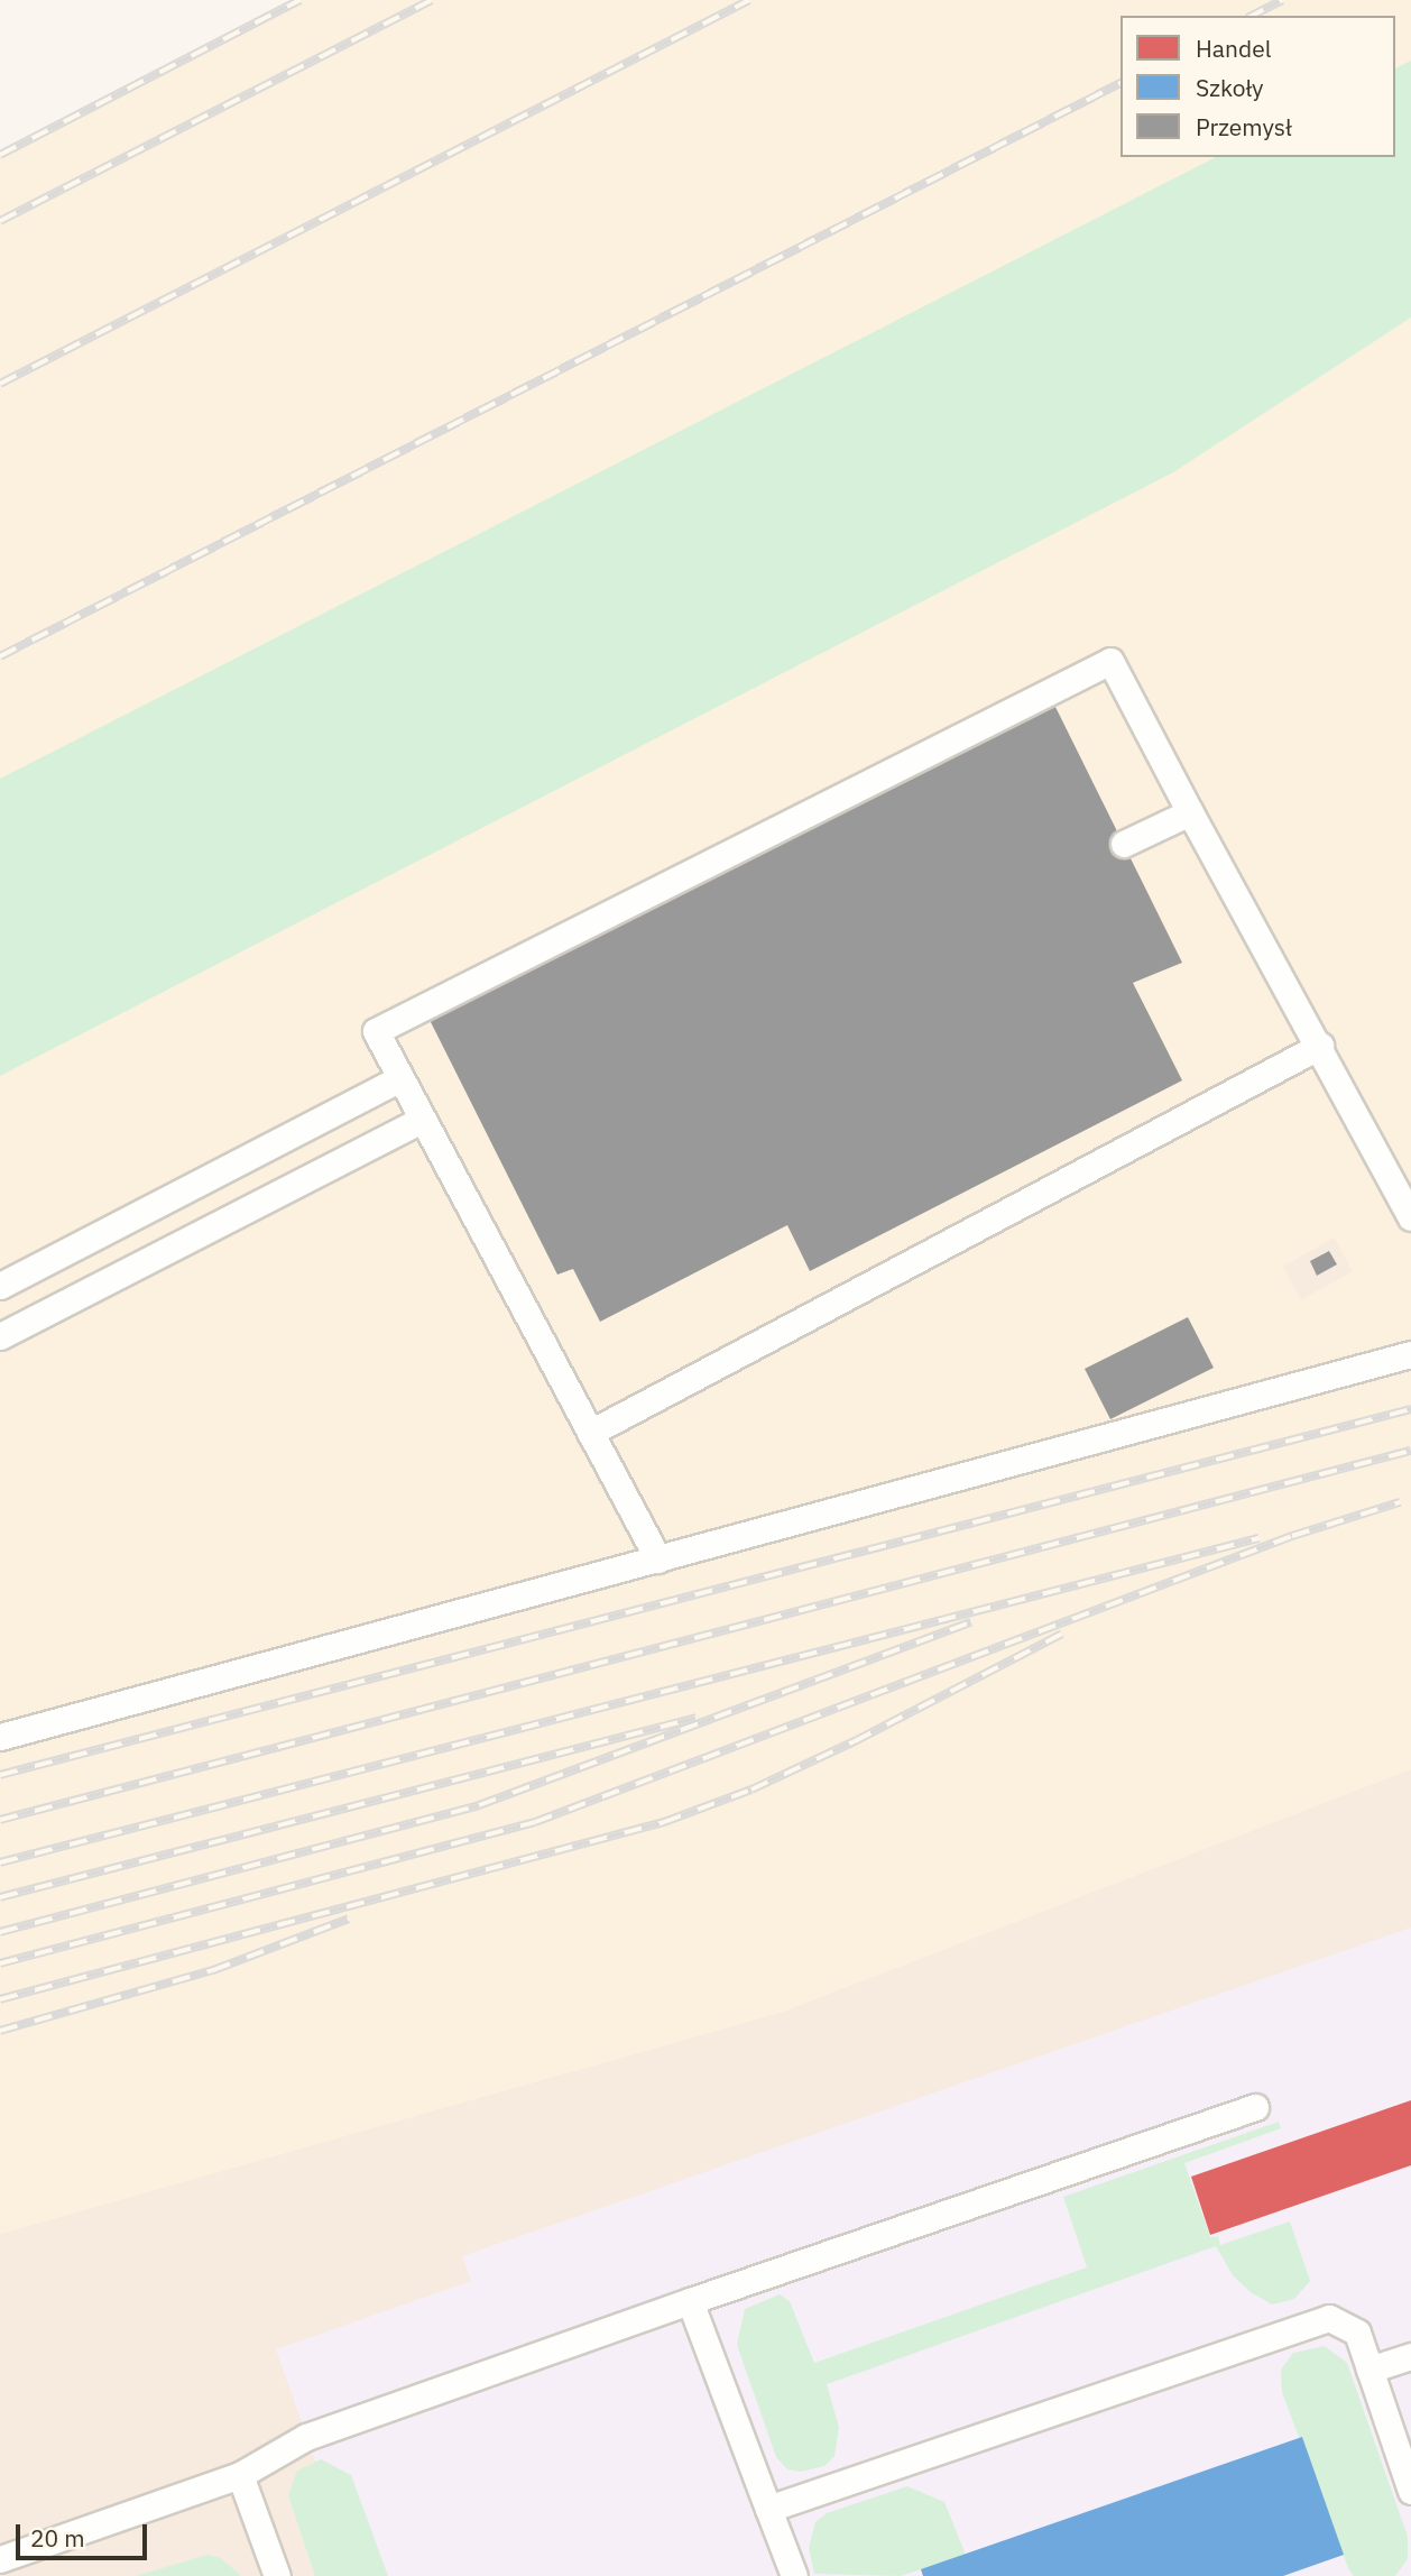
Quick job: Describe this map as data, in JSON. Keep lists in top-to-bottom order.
{
  "legend": ["Handel", "Szkoły", "Przemysł"],
  "scale_bar": "20 m"
}
